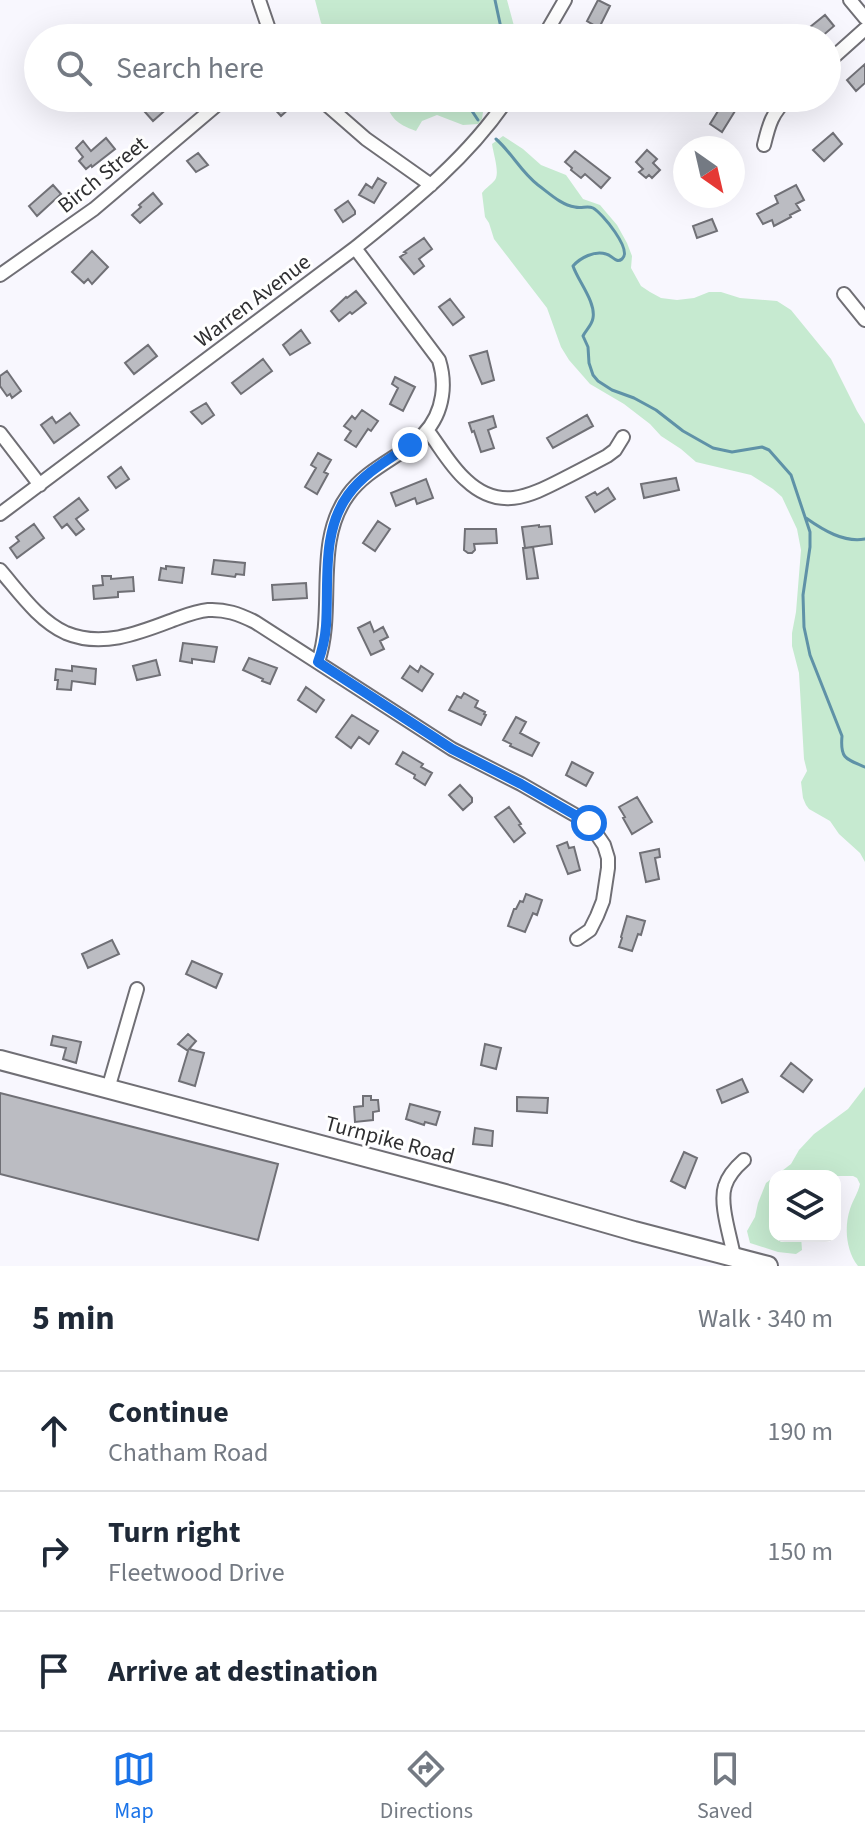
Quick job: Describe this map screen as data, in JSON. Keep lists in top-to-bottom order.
{
  "streets": {
    "main road": ["Turnpike Road"],
    "street": ["Birch Street", "Warren Avenue"]
  },
  "north": "bottom right",
  "page": {
    "search": "Search here",
    "heading": ["5 min", "Walk · 340 m"],
    "list": [
      ["Continue", "Chatham Road", "190 m"],
      ["Turn right", "Fleetwood Drive", "150 m"],
      "Arrive at destination"
    ],
    "nav": ["Map", "Directions", "Saved"]
  }
}
